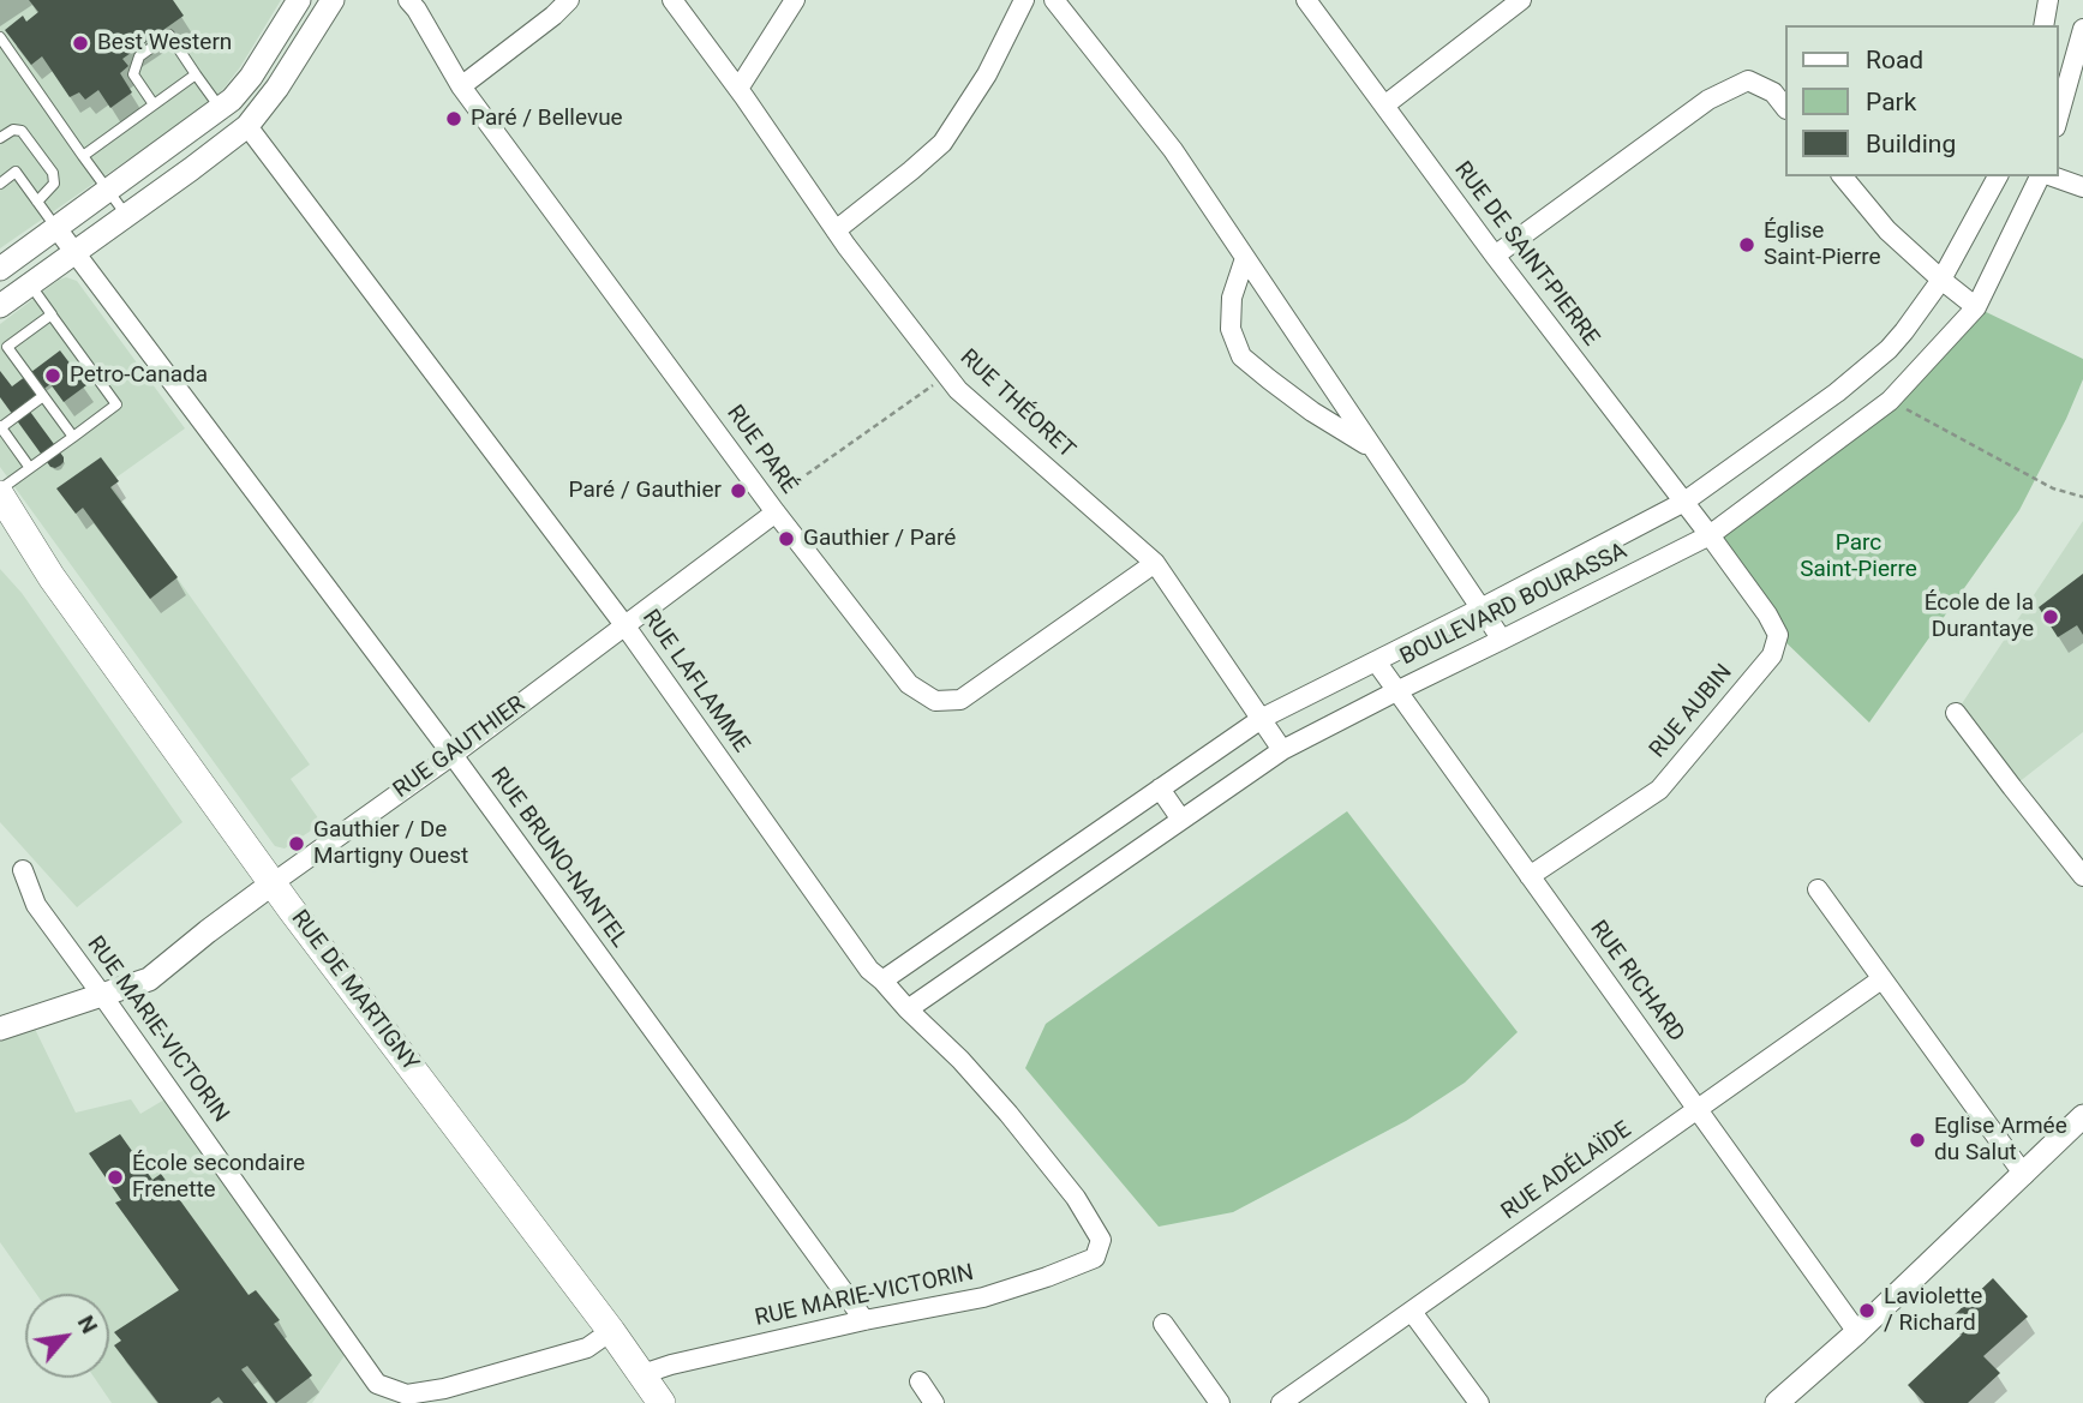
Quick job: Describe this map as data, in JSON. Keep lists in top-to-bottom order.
{
  "streets": {
    "main road": ["RUE DE MARTIGNY"],
    "street": [
      "RUE DE SAINT-PIERRE",
      "RUE THÉORET",
      "RUE PARÉ",
      "BOULEVARD BOURASSA",
      "RUE LAFLAMME",
      "RUE AUBIN",
      "RUE GAUTHIER",
      "RUE BRUNO-NANTEL",
      "RUE RICHARD",
      "RUE MARIE-VICTORIN",
      "RUE ADÉLAÏDE"
    ]
  },
  "crossings": [
    ["RUE DE SAINT-PIERRE", "BOULEVARD BOURASSA"],
    ["RUE DE SAINT-PIERRE", "RUE AUBIN"],
    ["RUE THÉORET", "RUE PARÉ"],
    ["RUE THÉORET", "BOULEVARD BOURASSA"],
    ["RUE PARÉ", "RUE GAUTHIER"],
    ["BOULEVARD BOURASSA", "RUE LAFLAMME"],
    ["BOULEVARD BOURASSA", "RUE AUBIN"],
    ["BOULEVARD BOURASSA", "RUE RICHARD"],
    ["RUE LAFLAMME", "RUE GAUTHIER"],
    ["RUE LAFLAMME", "RUE MARIE-VICTORIN"],
    ["RUE AUBIN", "RUE RICHARD"],
    ["RUE GAUTHIER", "RUE BRUNO-NANTEL"],
    ["RUE GAUTHIER", "RUE DE MARTIGNY"],
    ["RUE GAUTHIER", "RUE MARIE-VICTORIN"],
    ["RUE BRUNO-NANTEL", "RUE MARIE-VICTORIN"],
    ["RUE RICHARD", "RUE ADÉLAÏDE"],
    ["RUE DE MARTIGNY", "RUE MARIE-VICTORIN"]
  ],
  "parks": ["Parc Saint-Pierre"],
  "places": [
    "Best Western",
    "Paré / Bellevue",
    "Église Saint-Pierre",
    "Petro-Canada",
    "Paré / Gauthier",
    "Gauthier / Paré",
    "École de la Durantaye",
    "Gauthier / De Martigny Ouest",
    "Eglise Armée du Salut",
    "École secondaire Frenette",
    "Laviolette / Richard"
  ],
  "legend": ["Road", "Park", "Building"],
  "north": "top right"
}
